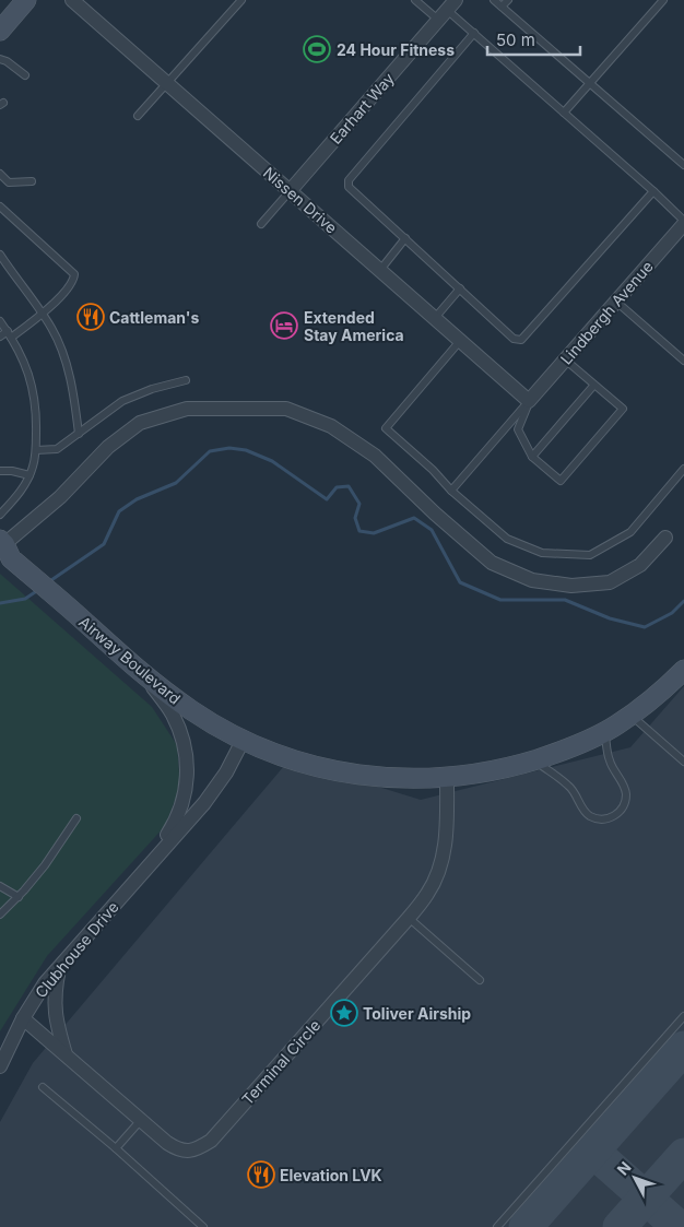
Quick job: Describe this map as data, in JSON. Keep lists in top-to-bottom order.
{
  "streets": {
    "main road": ["Airway Boulevard"],
    "street": [
      "Earhart Way",
      "Nissen Drive",
      "Lindbergh Avenue",
      "Clubhouse Drive",
      "Terminal Circle"
    ]
  },
  "crossings": [
    ["Earhart Way", "Nissen Drive"],
    ["Nissen Drive", "Lindbergh Avenue"],
    ["Airway Boulevard", "Clubhouse Drive"],
    ["Airway Boulevard", "Terminal Circle"],
    ["Clubhouse Drive", "Terminal Circle"]
  ],
  "places": {
    "sports": ["24 Hour Fitness"],
    "restaurant": ["Cattleman's", "Elevation LVK"],
    "hotel": ["Extended Stay America"],
    "place": ["Toliver Airship"]
  },
  "scale_bar": "50 m",
  "north": "top left"
}
